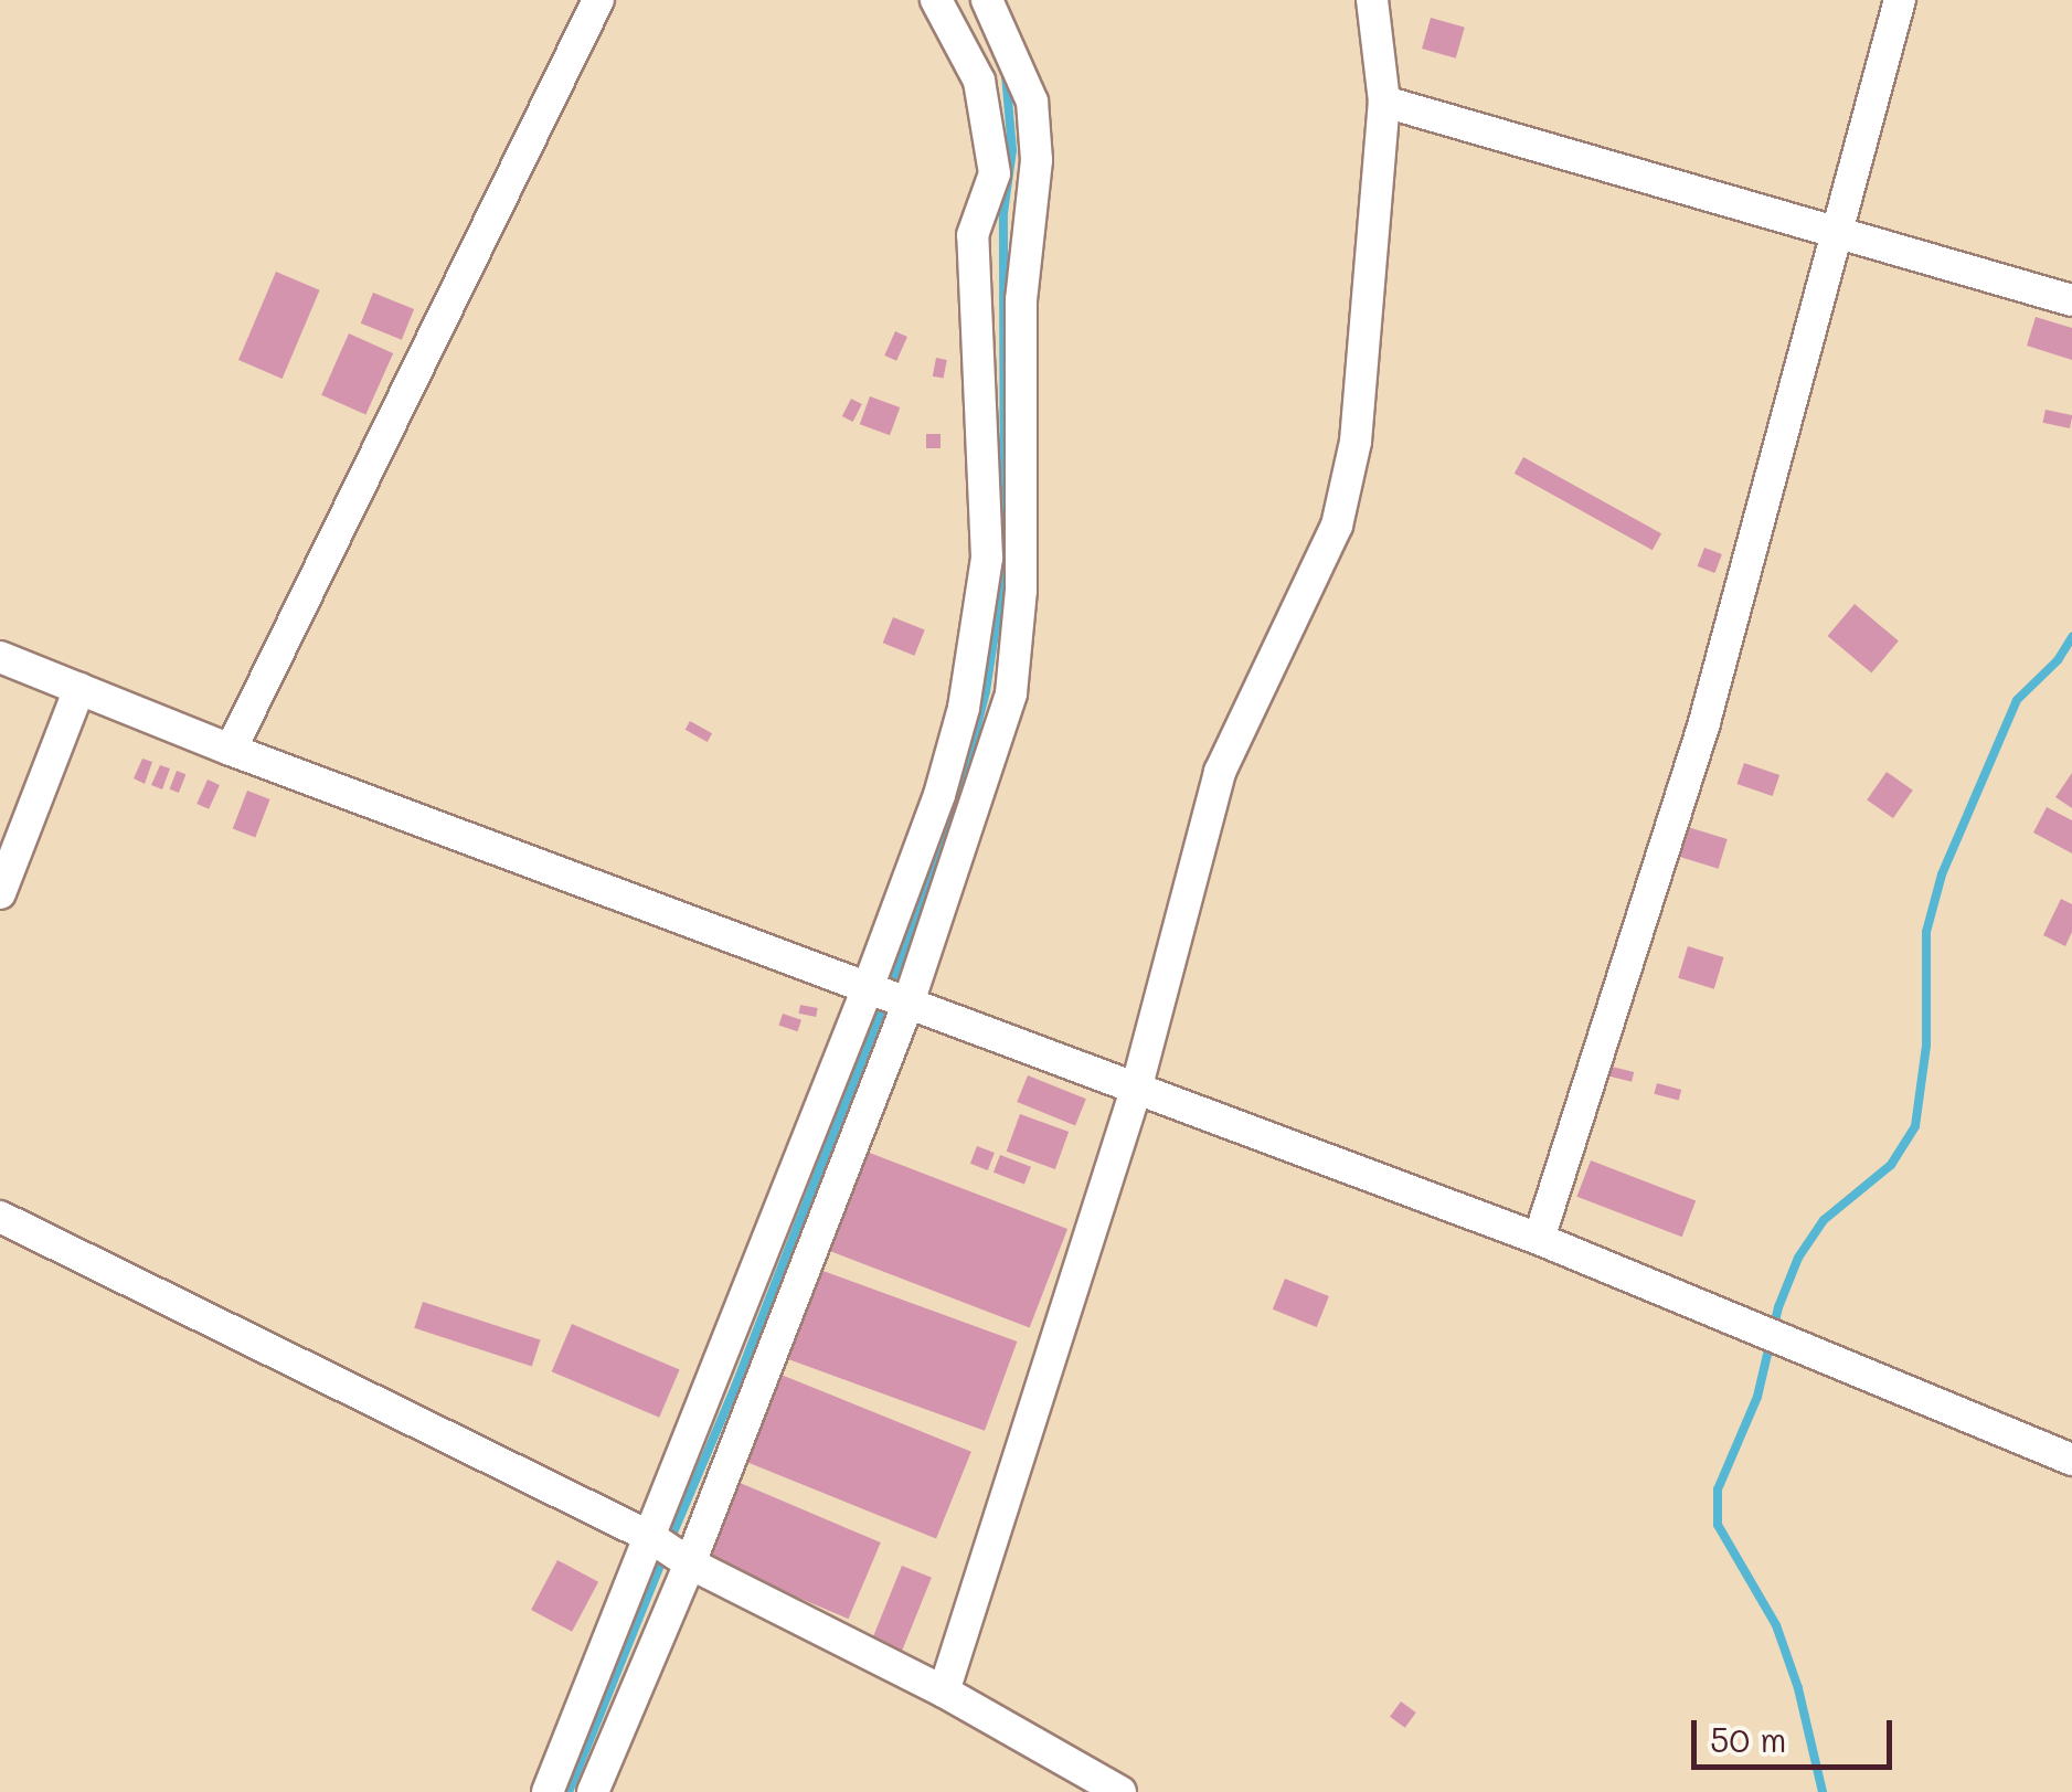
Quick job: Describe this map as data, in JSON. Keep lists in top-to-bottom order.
{
  "scale_bar": "50 m"
}
